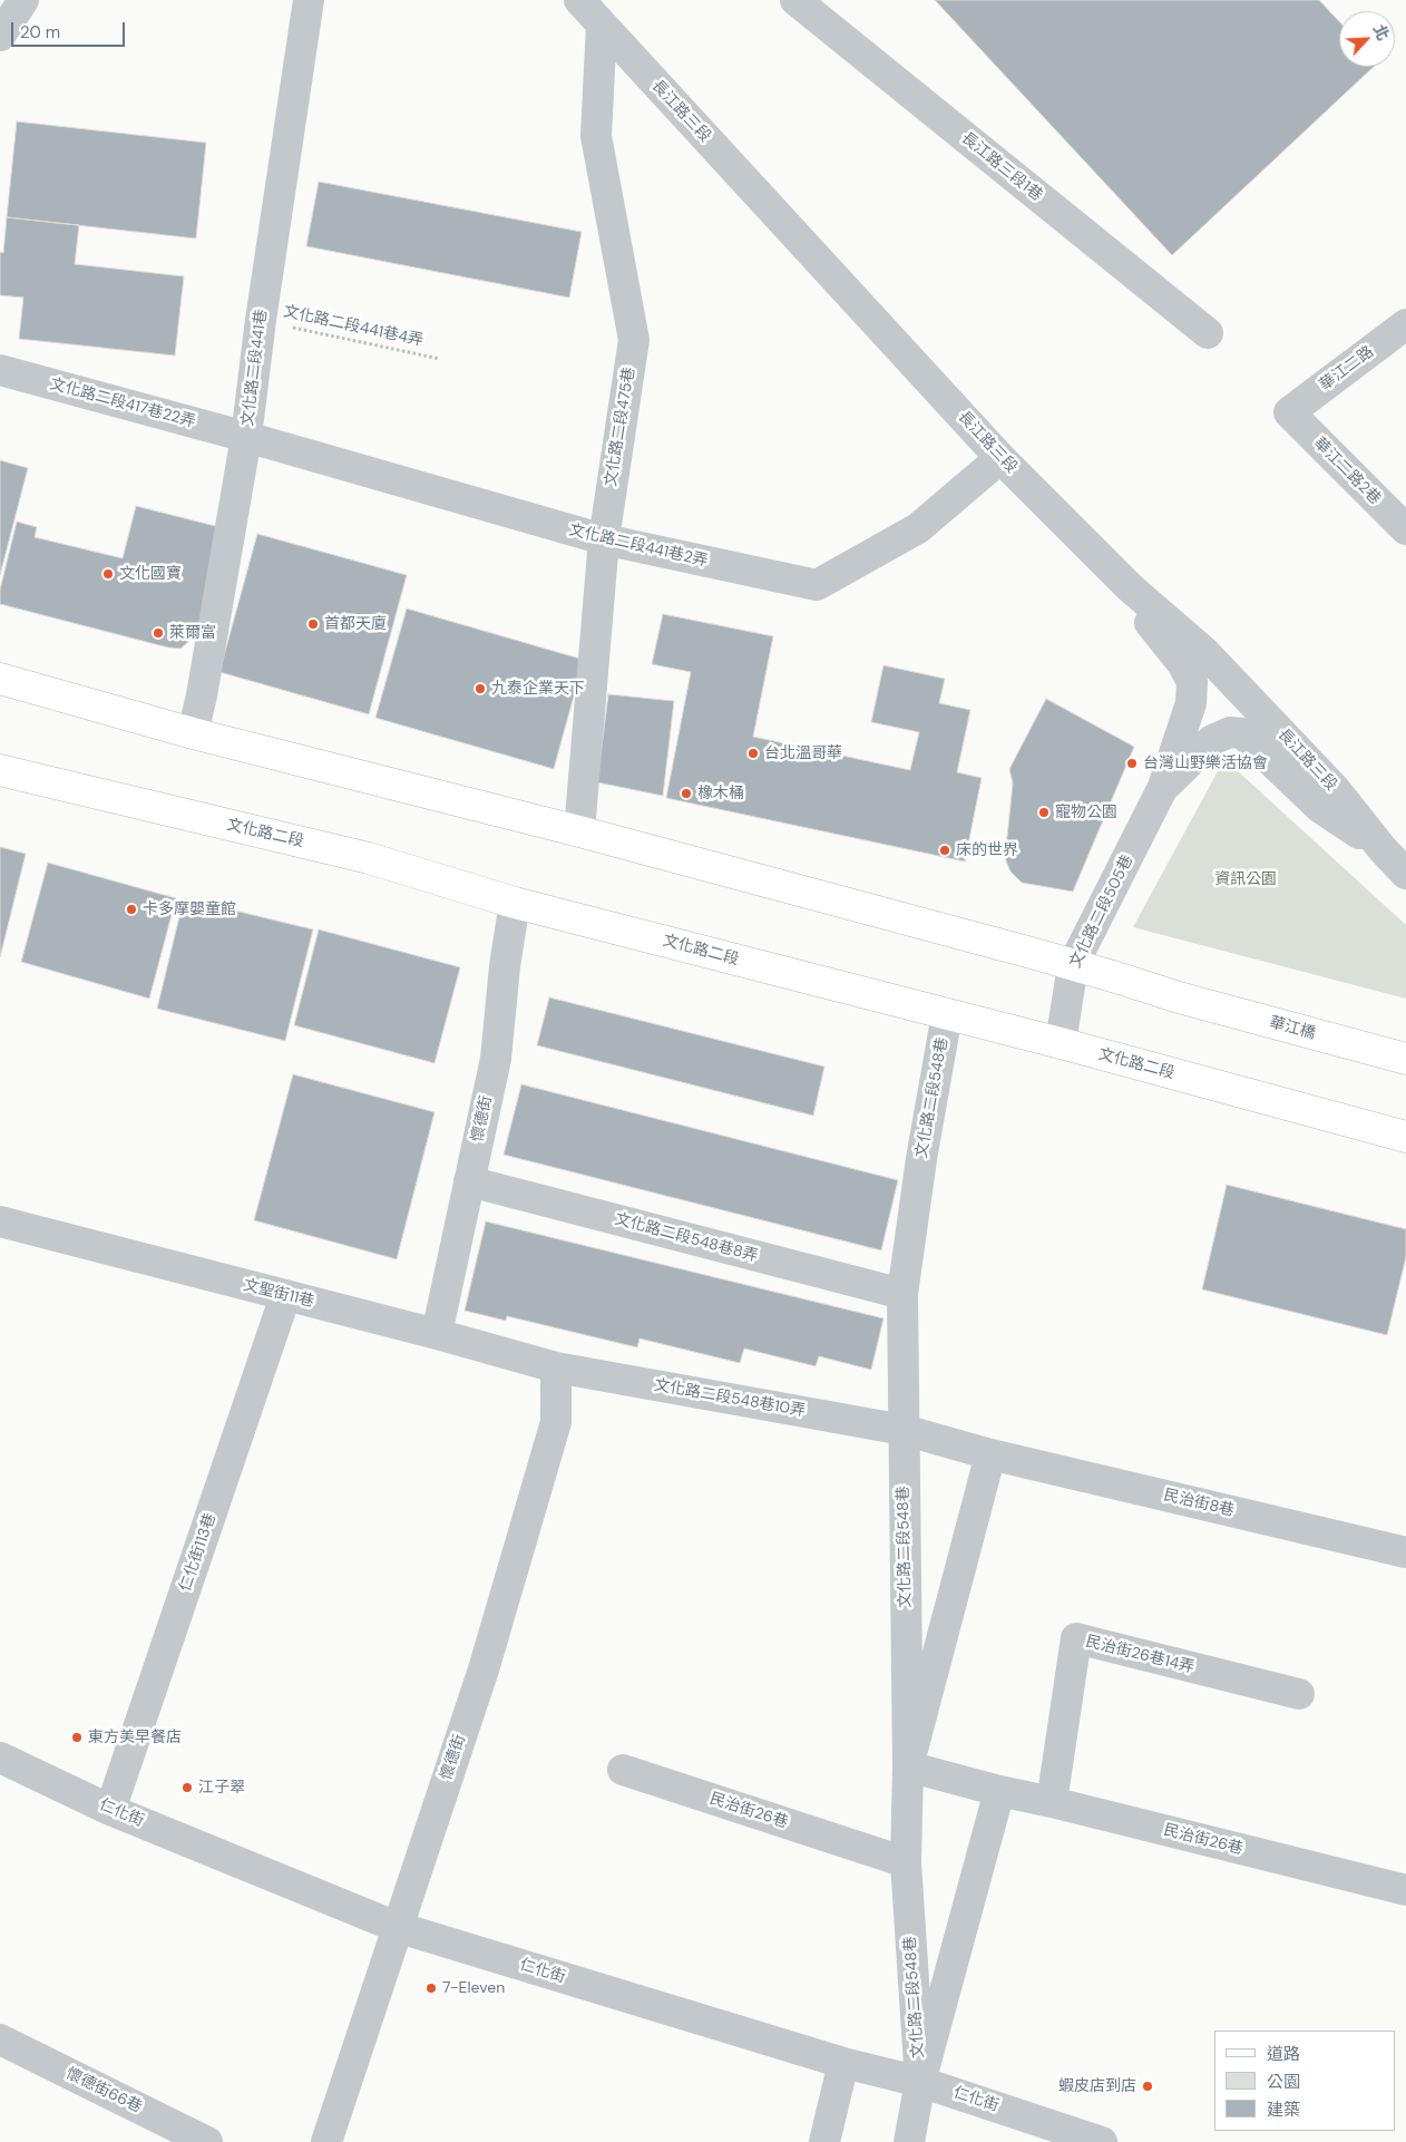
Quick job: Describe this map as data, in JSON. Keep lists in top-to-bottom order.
{
  "streets": {
    "main road": ["文化路二段", "華江橋"],
    "street": [
      "長江路三段",
      "長江路三段1巷",
      "文化路二段441巷",
      "華江二路",
      "文化路二段417巷22弄",
      "文化路二段475巷",
      "華江二路2巷",
      "文化路二段441巷2弄",
      "文化路二段505巷",
      "文化路二段548巷",
      "懷德街",
      "文化路二段548巷8弄",
      "文聖街11巷",
      "文化路二段548巷10弄",
      "民治街8巷",
      "仁化街113巷",
      "民治街26巷14弄",
      "民治街26巷",
      "仁化街",
      "懷德街66巷"
    ],
    "path": ["文化路二段441巷4弄"]
  },
  "crossings": [
    ["長江路三段", "文化路二段475巷"],
    ["長江路三段", "文化路二段441巷2弄"],
    ["文化路二段441巷4弄", "文化路二段441巷"],
    ["文化路二段441巷", "文化路二段417巷22弄"],
    ["文化路二段441巷", "文化路二段441巷2弄"],
    ["華江二路", "華江二路2巷"],
    ["文化路二段417巷22弄", "文化路二段441巷2弄"],
    ["文化路二段475巷", "文化路二段441巷2弄"],
    ["文化路二段", "文化路二段505巷"],
    ["文化路二段", "文化路二段548巷"],
    ["文化路二段", "懷德街"],
    ["文化路二段505巷", "華江橋"],
    ["文化路二段548巷", "文化路二段548巷8弄"],
    ["文化路二段548巷", "文化路二段548巷10弄"],
    ["文化路二段548巷", "民治街26巷"],
    ["文化路二段548巷", "仁化街"],
    ["懷德街", "文化路二段548巷8弄"],
    ["懷德街", "文聖街11巷"],
    ["懷德街", "文化路二段548巷10弄"],
    ["懷德街", "仁化街"],
    ["文聖街11巷", "文化路二段548巷10弄"],
    ["文聖街11巷", "仁化街113巷"],
    ["文化路二段548巷10弄", "民治街8巷"],
    ["仁化街113巷", "仁化街"],
    ["民治街26巷14弄", "民治街26巷"]
  ],
  "parks": ["資訊公園"],
  "places": [
    "文化國寶",
    "首都天廈",
    "萊爾富",
    "九泰企業天下",
    "台北溫哥華",
    "台灣山野樂活協會",
    "橡木桶",
    "寵物公園",
    "床的世界",
    "卡多摩嬰童館",
    "東方美早餐店",
    "江子翠",
    "7-Eleven",
    "蝦皮店到店"
  ],
  "legend": ["道路", "公園", "建築"],
  "scale_bar": "20 m",
  "north": "top right"
}
